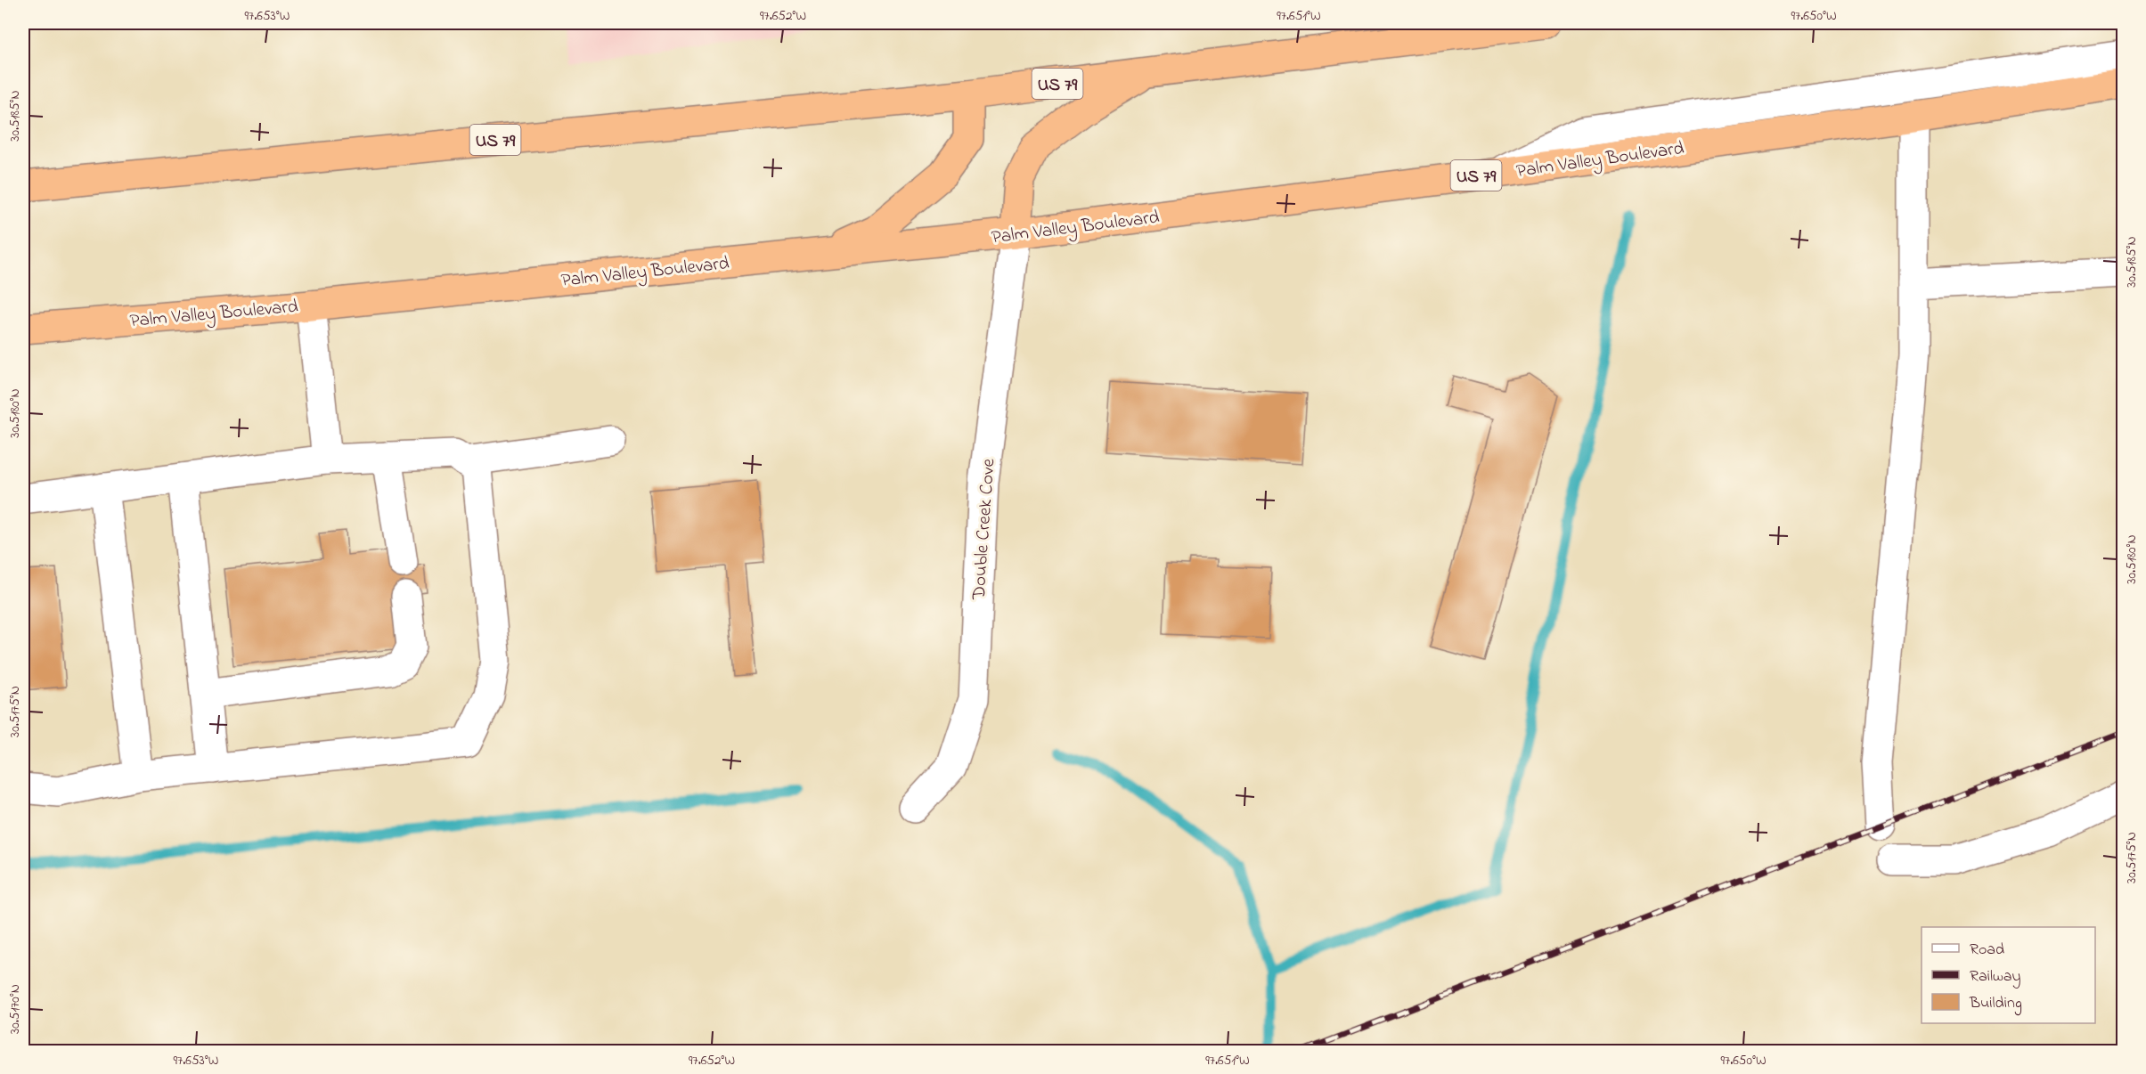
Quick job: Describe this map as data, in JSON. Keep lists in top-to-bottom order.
{
  "streets": {
    "highway": ["US 79", "Palm Valley Boulevard"],
    "street": ["Double Creek Cove"]
  },
  "crossings": [
    ["Palm Valley Boulevard", "Double Creek Cove"]
  ],
  "legend": ["Road", "Railway", "Building"],
  "coordinates": [
    "97.653°W",
    "97.652°W",
    "97.651°W",
    "97.650°W",
    "30.5185°N",
    "30.5180°N",
    "30.5175°N",
    "30.5170°N"
  ]
}
